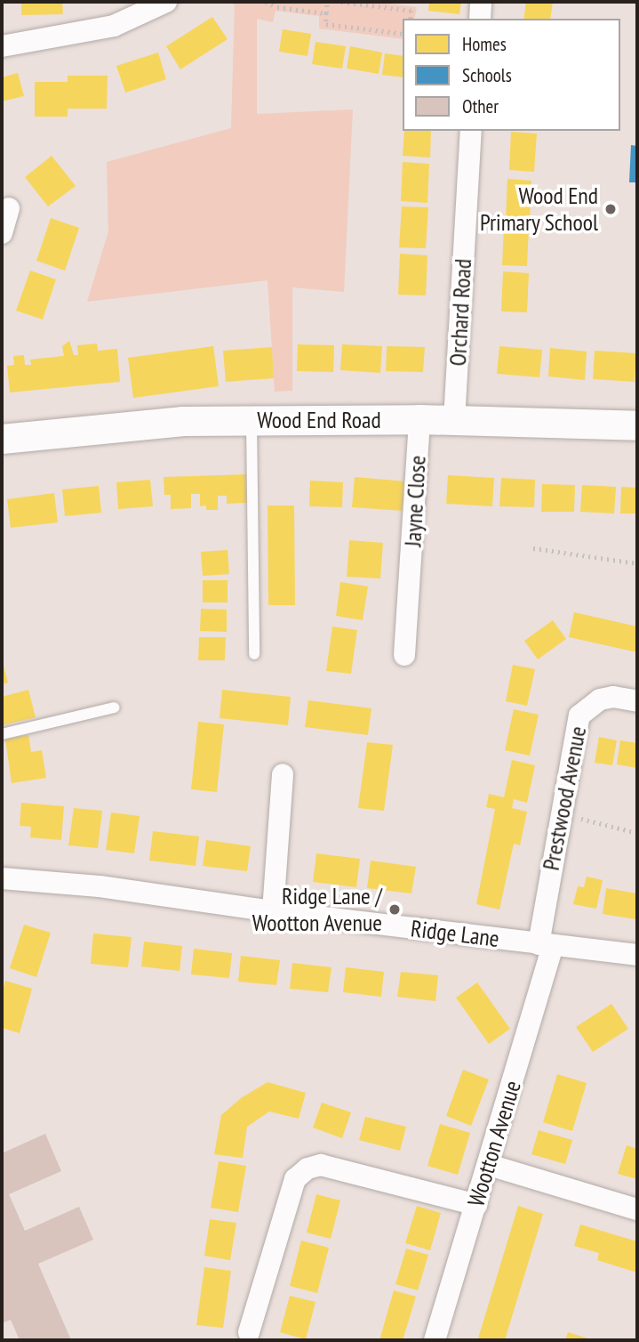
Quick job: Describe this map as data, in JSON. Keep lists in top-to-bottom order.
{
  "streets": {
    "street": [
      "Orchard Road",
      "Wood End Road",
      "Jayne Close",
      "Prestwood Avenue",
      "Ridge Lane",
      "Wootton Avenue"
    ]
  },
  "crossings": [
    ["Orchard Road", "Wood End Road"],
    ["Wood End Road", "Jayne Close"],
    ["Prestwood Avenue", "Ridge Lane"],
    ["Prestwood Avenue", "Wootton Avenue"],
    ["Ridge Lane", "Wootton Avenue"]
  ],
  "places": ["Wood End Primary School", "Ridge Lane / Wootton Avenue"],
  "legend": ["Homes", "Schools", "Other"]
}
